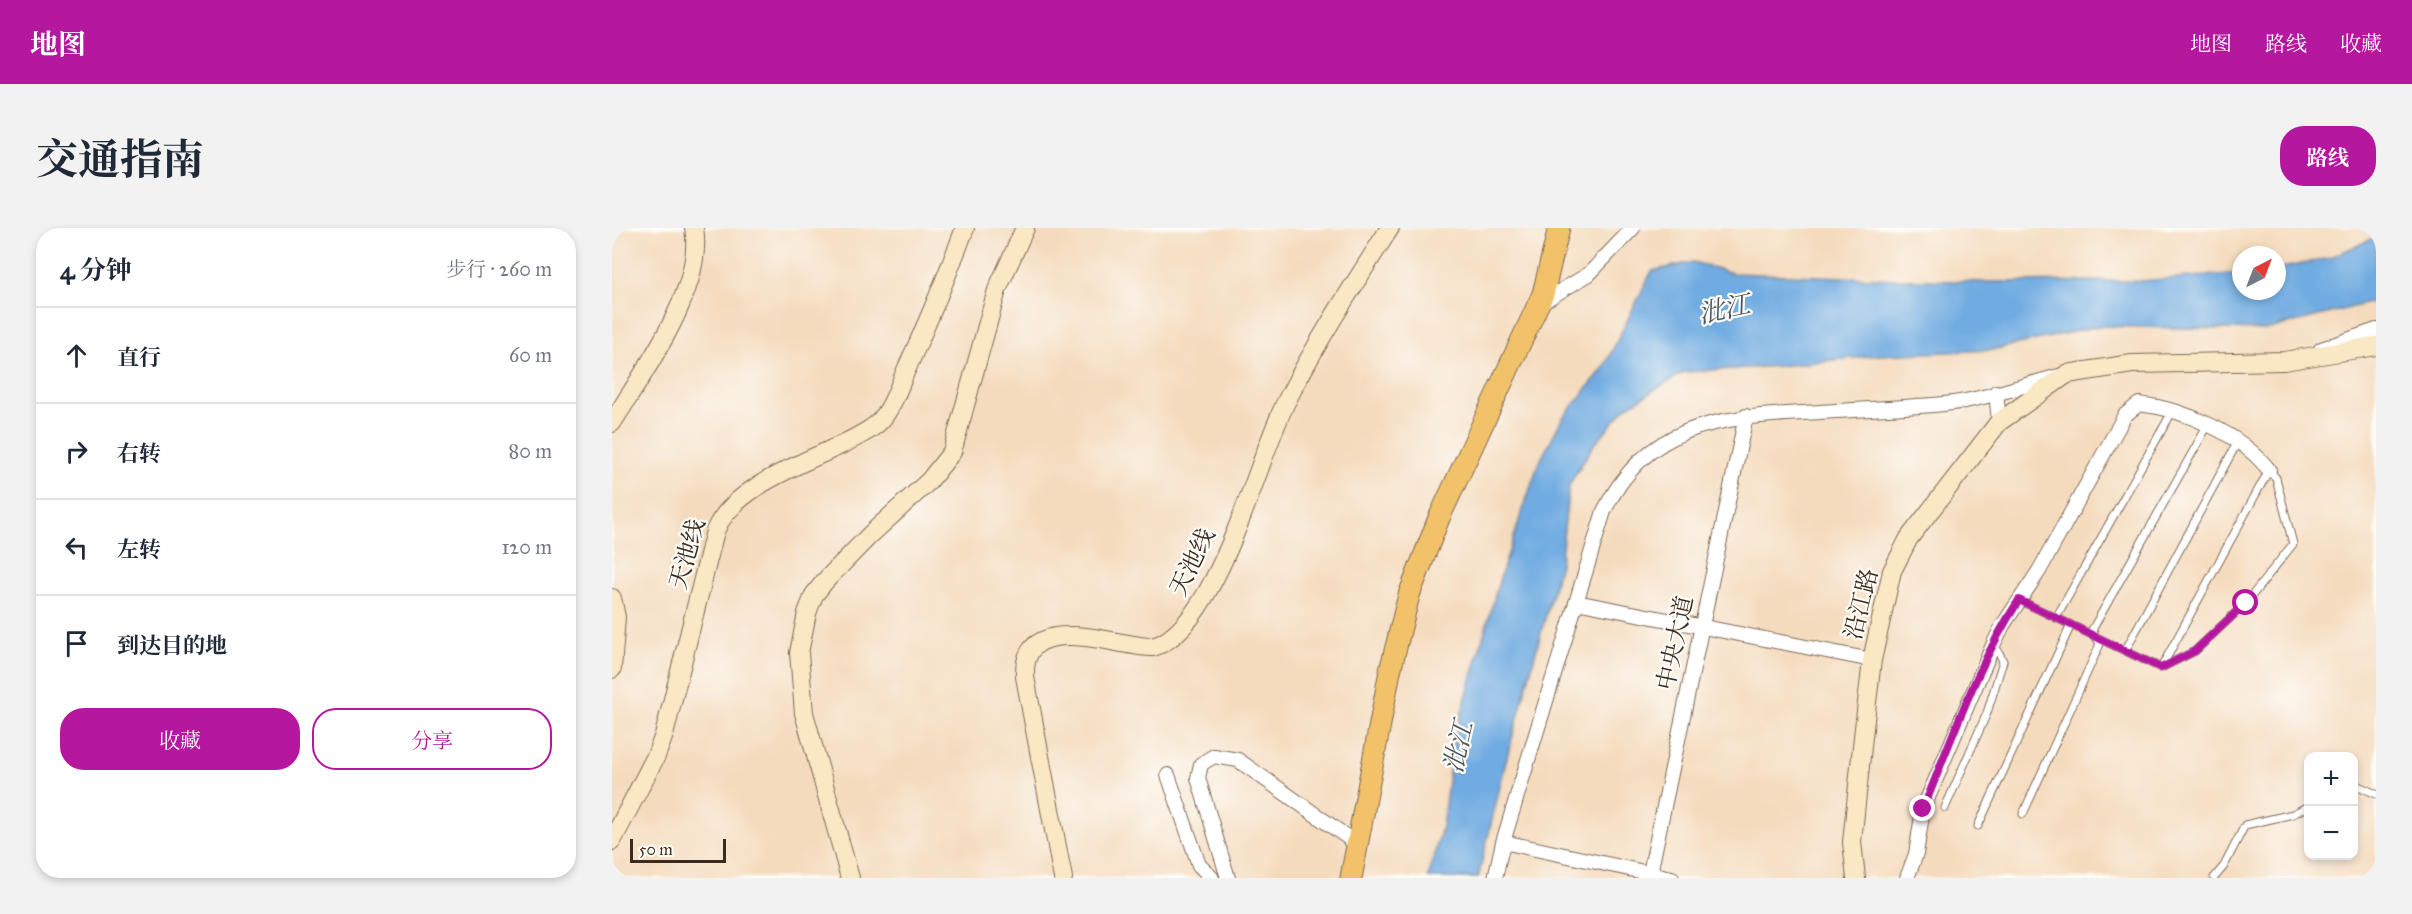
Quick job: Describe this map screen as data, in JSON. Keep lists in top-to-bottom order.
{
  "streets": {
    "street": ["天池线", "沿江路", "中央大道"]
  },
  "water": ["沘江"],
  "scale_bar": "50 m",
  "north": "top right",
  "page": {
    "header": "地图",
    "nav": ["地图", "路线", "收藏"],
    "title": "交通指南",
    "buttons": [
      "路线",
      ["收藏", "分享"]
    ],
    "heading": ["4 分钟", "步行 · 260 m"],
    "list": [
      ["直行", "60 m"],
      ["右转", "80 m"],
      ["左转", "120 m"],
      "到达目的地"
    ],
    "map_buttons": ["+", "−"],
    "scale": "50 m"
  }
}
